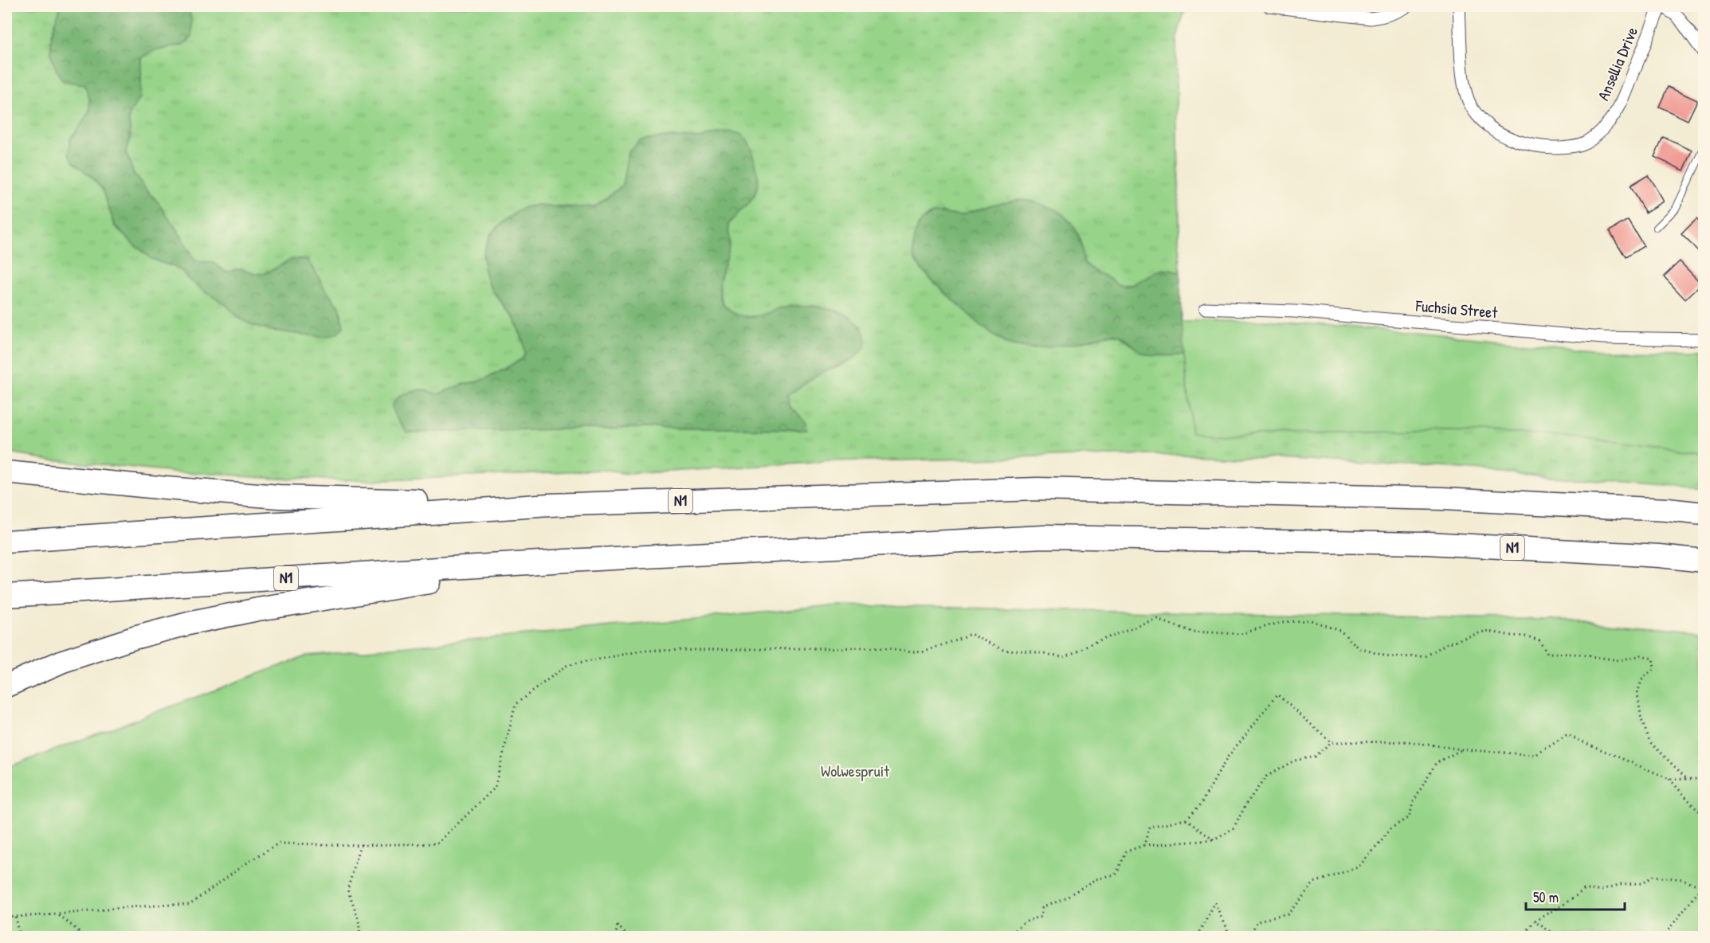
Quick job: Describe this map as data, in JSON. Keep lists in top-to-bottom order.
{
  "streets": {
    "highway": ["N1"],
    "street": ["Ansellia Drive", "Fuchsia Street"]
  },
  "parks": ["Wolwespruit"],
  "scale_bar": "50 m"
}
